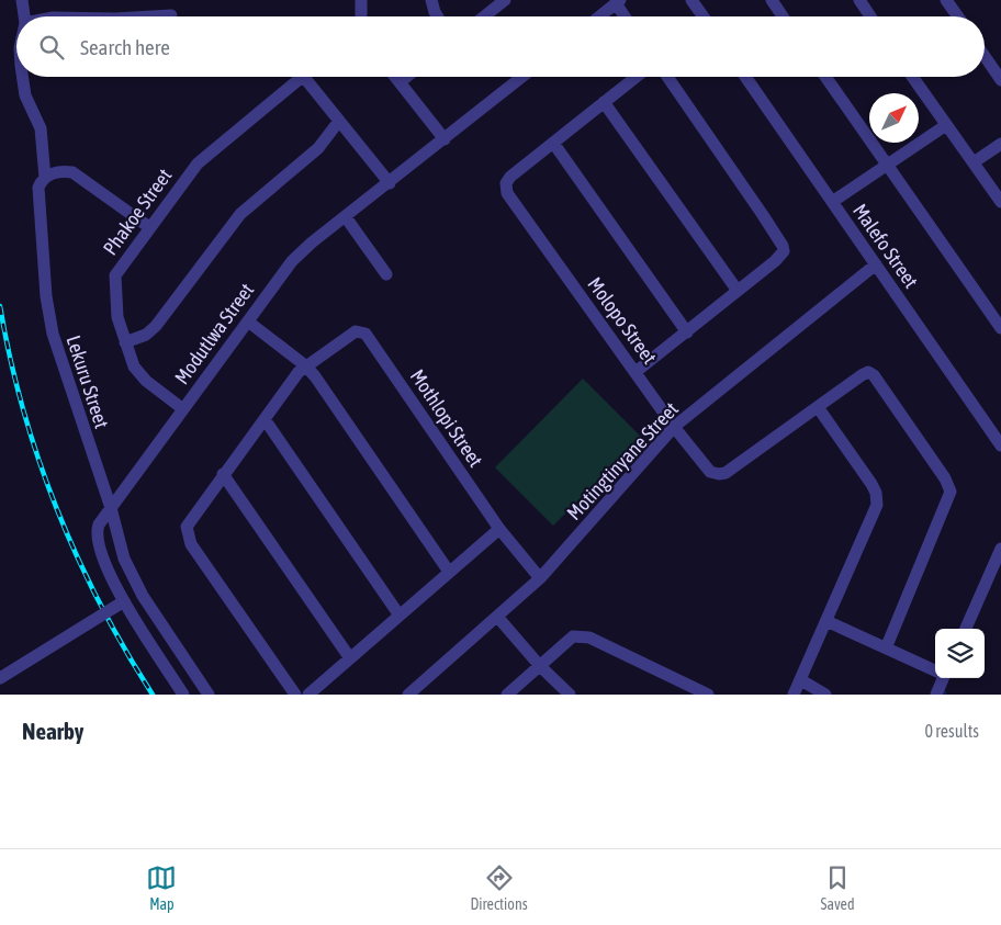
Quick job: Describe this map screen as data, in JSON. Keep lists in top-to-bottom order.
{
  "streets": {
    "street": [
      "Phakoe Street",
      "Malefo Street",
      "Molopo Street",
      "Modutlwa Street",
      "Lekuru Street",
      "Mothlopi Street",
      "Motingtinyane Street"
    ]
  },
  "crossings": [
    ["Phakoe Street", "Modutlwa Street"],
    ["Malefo Street", "Motingtinyane Street"],
    ["Molopo Street", "Motingtinyane Street"],
    ["Modutlwa Street", "Lekuru Street"],
    ["Mothlopi Street", "Motingtinyane Street"]
  ],
  "north": "top right",
  "page": {
    "search": "Search here",
    "heading": ["Nearby", "0 results"],
    "nav": ["Map", "Directions", "Saved"]
  }
}
